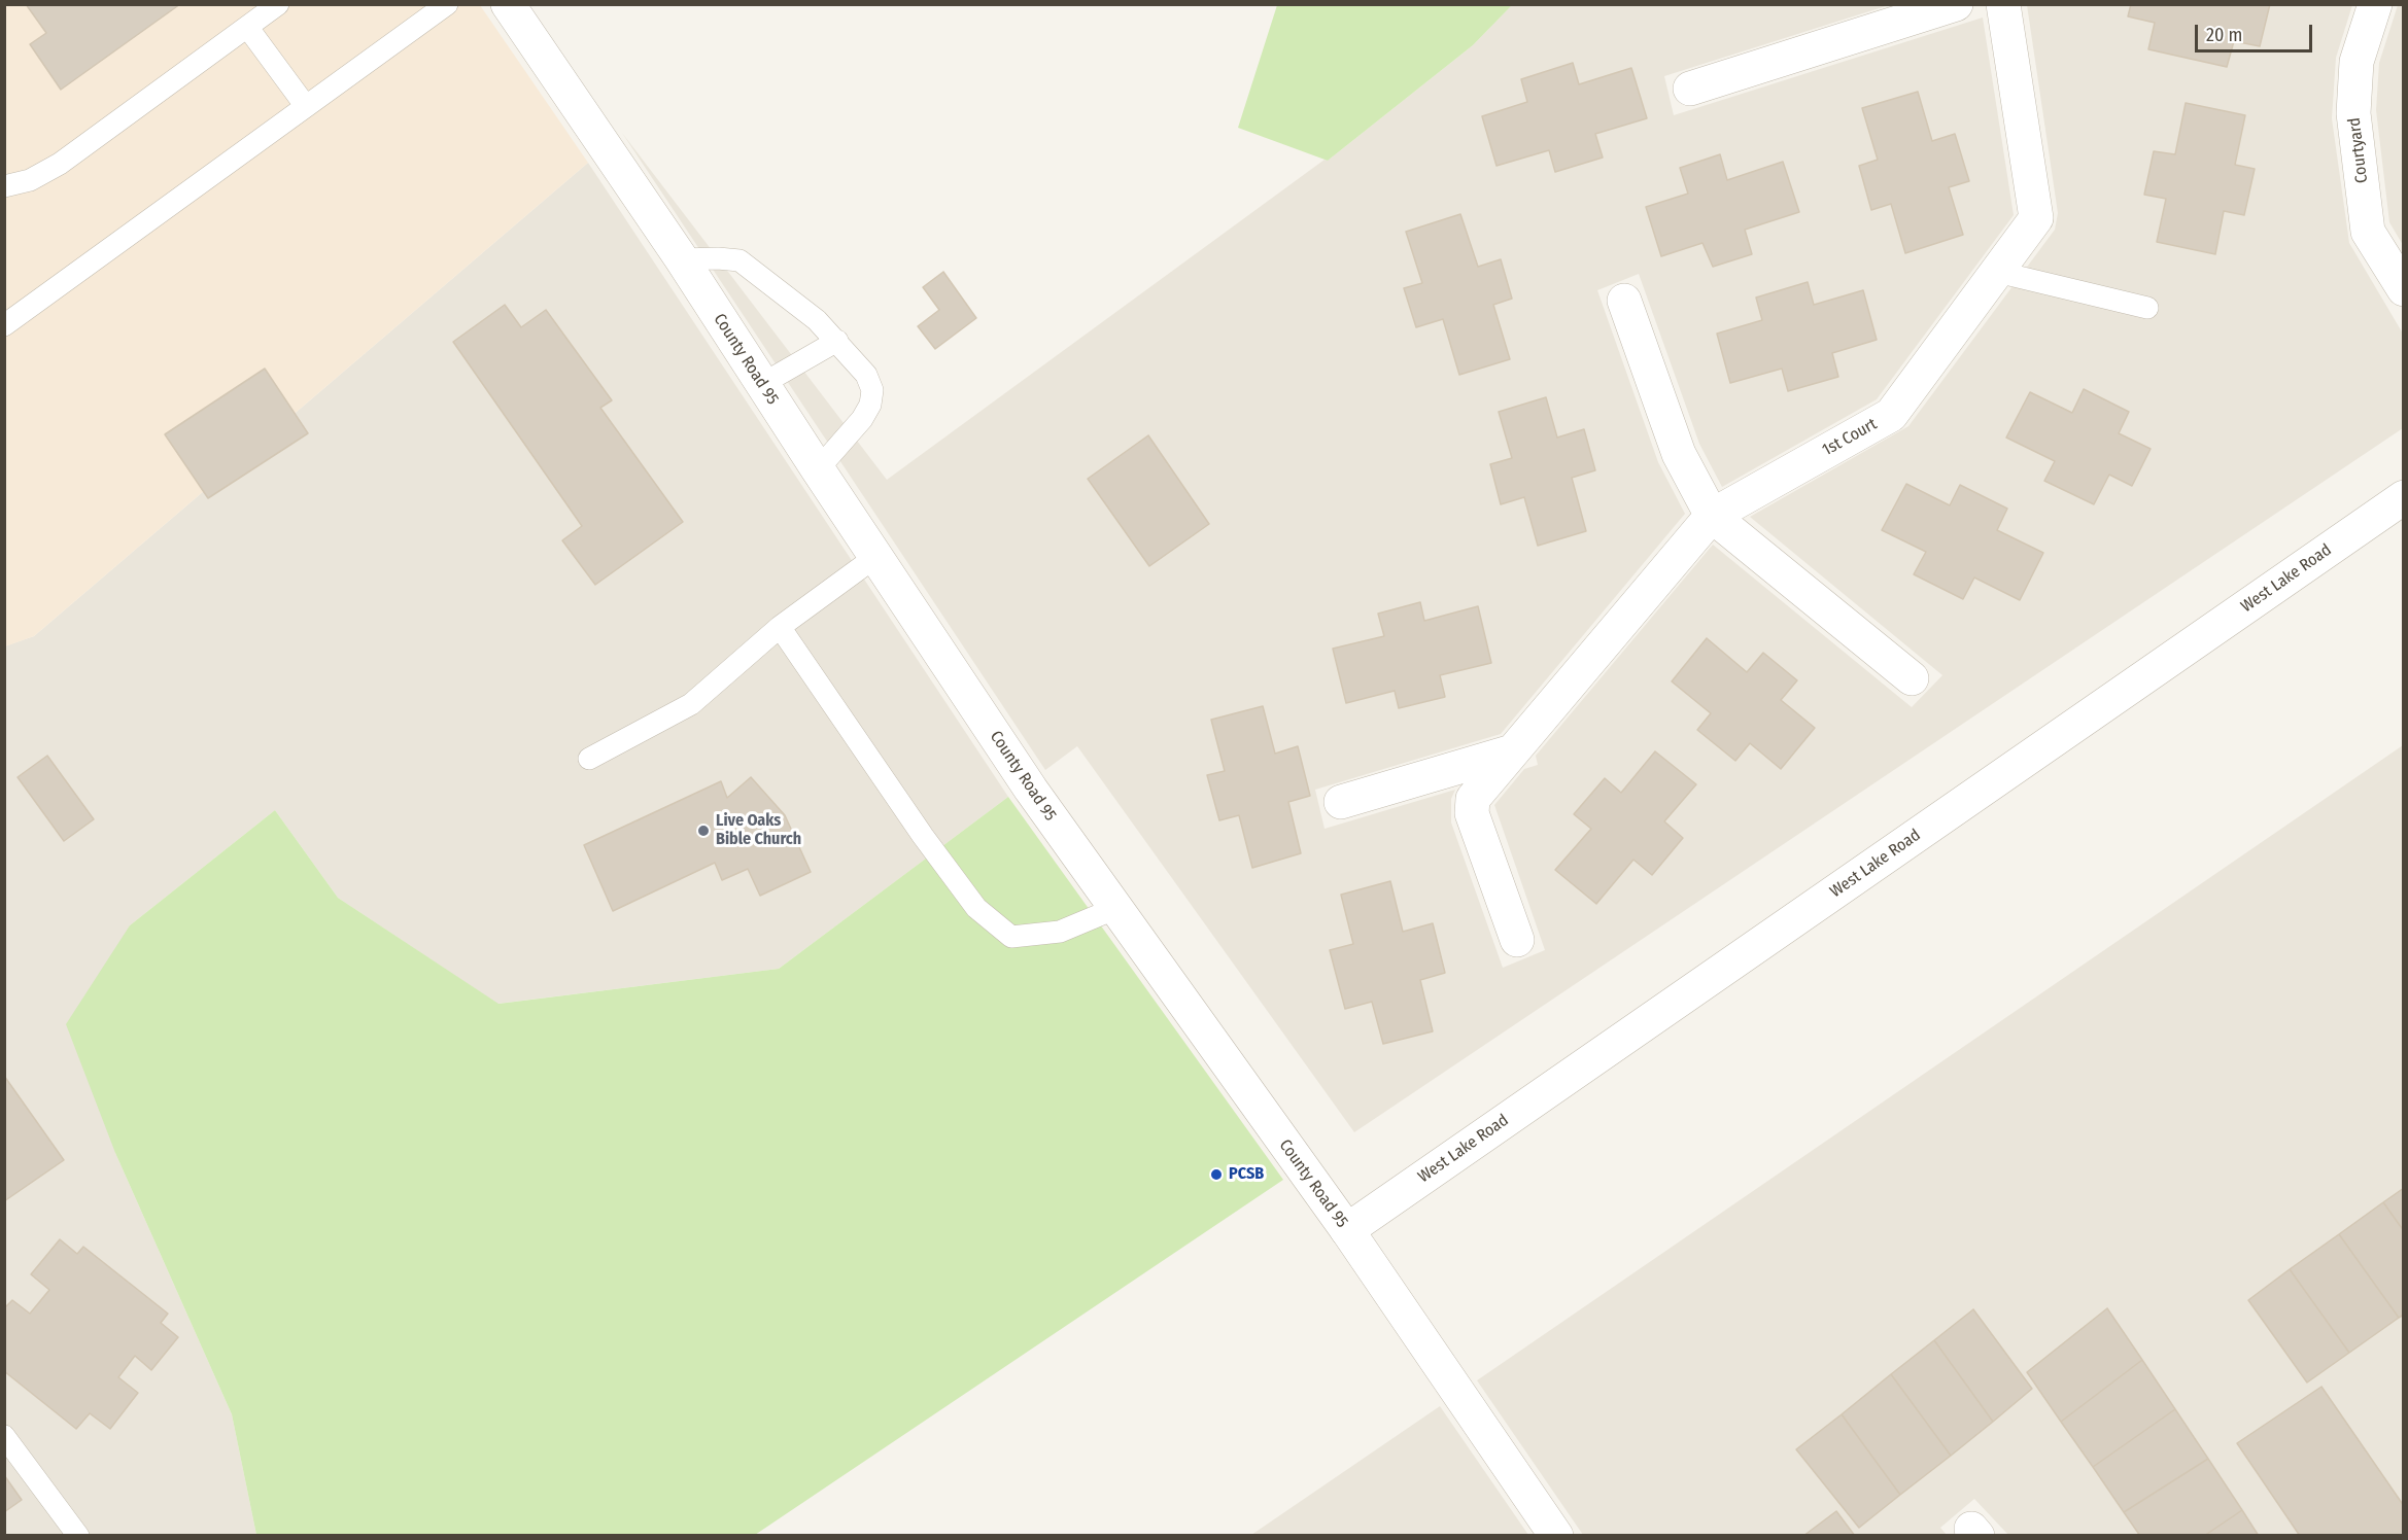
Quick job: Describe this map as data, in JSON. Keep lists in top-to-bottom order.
{
  "streets": {
    "street": [
      "Courtyard",
      "County Road 95",
      "1st Court",
      "West Lake Road"
    ]
  },
  "crossings": [
    ["County Road 95", "West Lake Road"]
  ],
  "places": ["Live Oaks Bible Church", "PCSB"],
  "scale_bar": "20 m"
}
